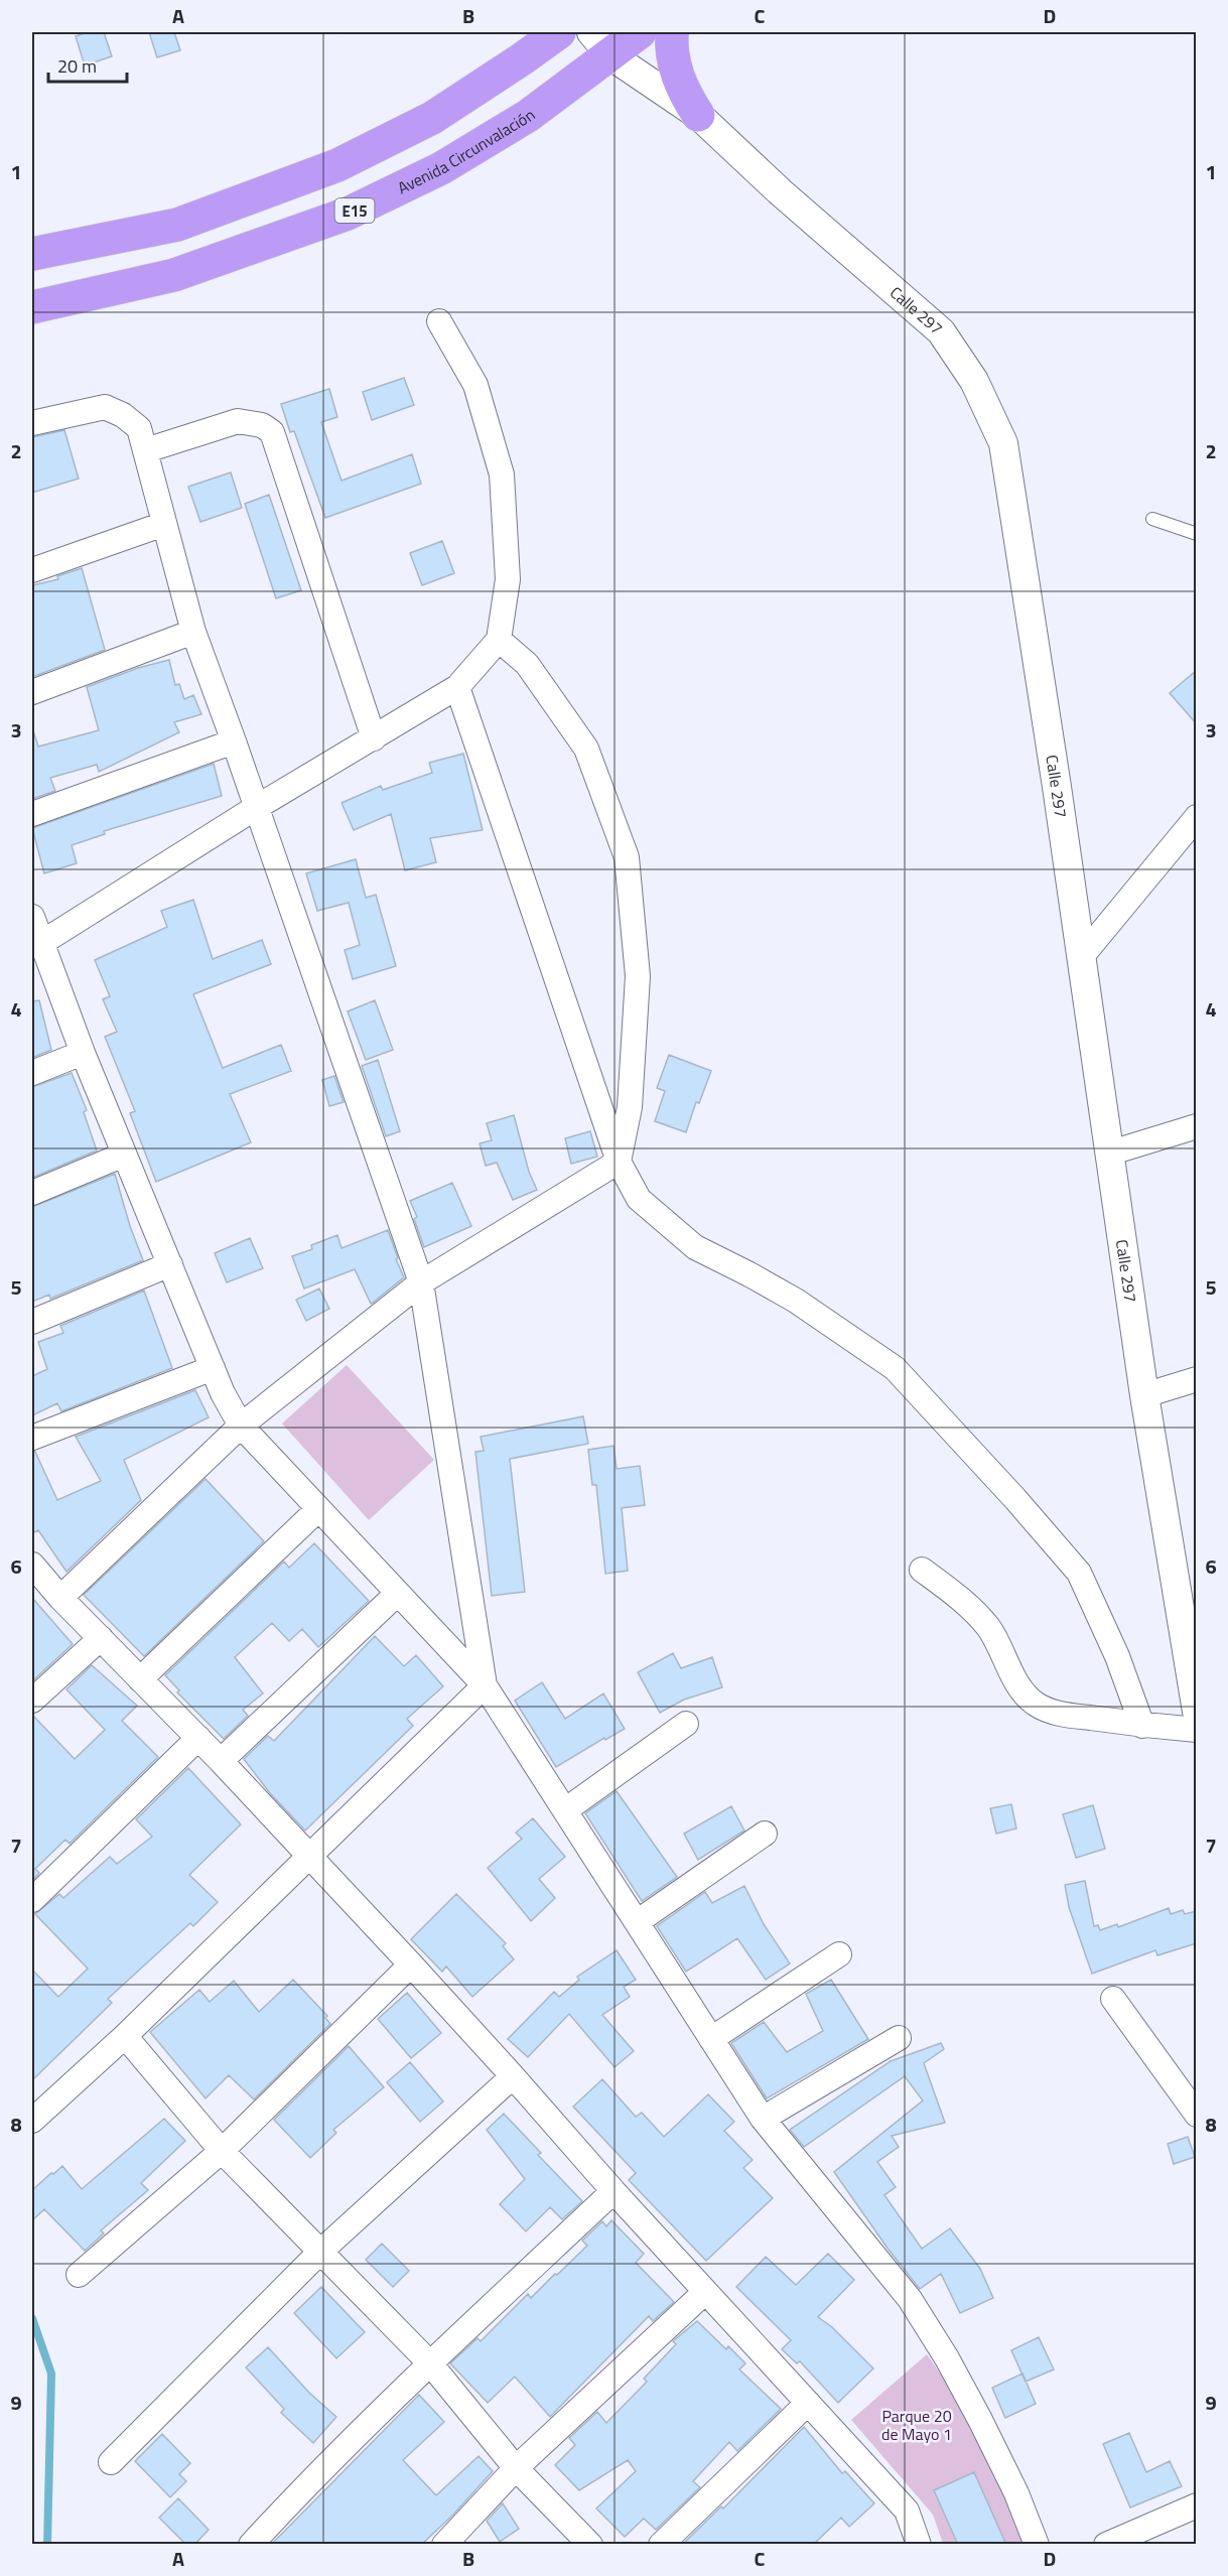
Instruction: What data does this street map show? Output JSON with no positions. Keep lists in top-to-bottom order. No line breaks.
{"streets":{"highway":["Avenida Circunvalación","E15"],"street":["Calle 297"]},"crossings":[["Avenida Circunvalación","Calle 297"]],"parks":["Parque 20 de Mayo 1"],"scale_bar":"20 m","grid":{"columns":["A","B","C","D"],"rows":["1","2","3","4","5","6","7","8","9"]}}
